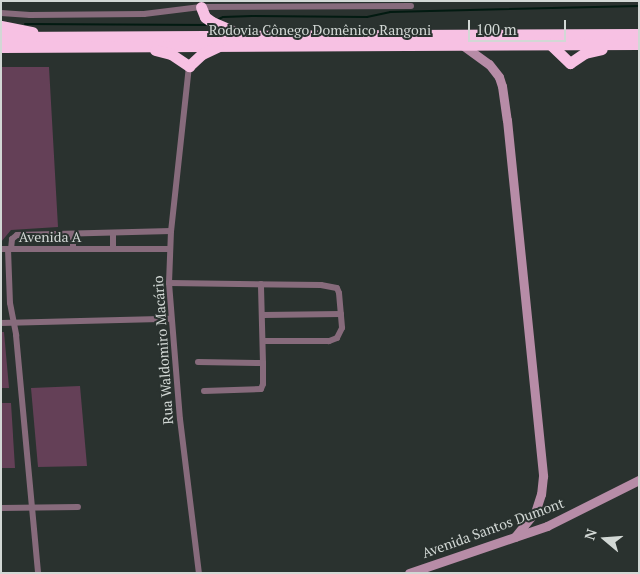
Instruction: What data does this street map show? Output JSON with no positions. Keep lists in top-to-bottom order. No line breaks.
{"streets":{"highway":["Rodovia Cônego Domênico Rangoni"],"main road":["Avenida Santos Dumont"],"street":["Avenida A","Rua Waldomiro Macário"]},"crossings":[["Avenida A","Rua Waldomiro Macário"]],"scale_bar":"100 m","north":"left"}
